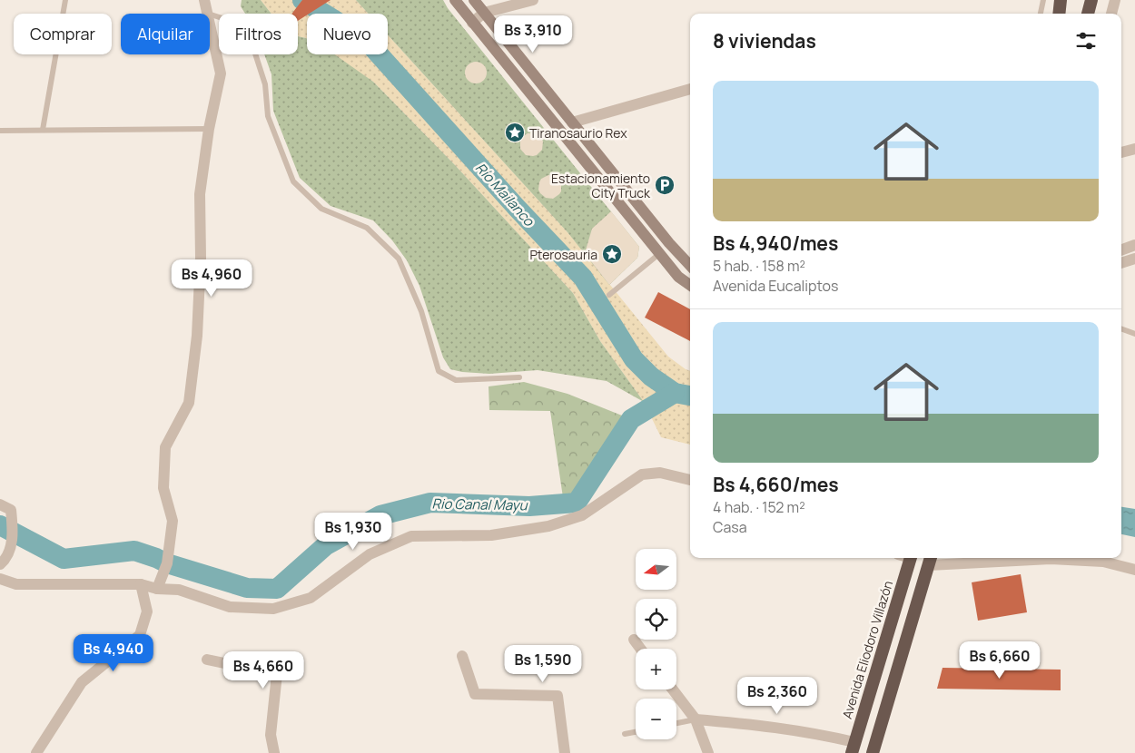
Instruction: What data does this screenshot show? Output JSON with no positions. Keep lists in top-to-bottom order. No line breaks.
{"streets":{"highway":["Avenida Eliodoro Villazón"]},"water":["Río Mailanco","Rio Canal Mayu"],"places":{"place":["Tiranosaurio Rex","Pterosauria"],"parking":["Estacionamiento City Truck"]},"north":"left","page":{"chip":["Comprar","Alquilar","Filtros","Nuevo"],"heading":"8 viviendas","price":["Bs 3,910","Bs 4,960","Bs 1,930","Bs 4,940","Bs 6,660","Bs 1,590","Bs 4,660","Bs 2,360"],"list":[{"name":"Bs 4,940/mes","note":"5 hab. · 158 m² · Avenida Eucaliptos"},{"name":"Bs 4,660/mes","note":"4 hab. · 152 m² · Casa"}],"map_buttons":["+","−"]}}
